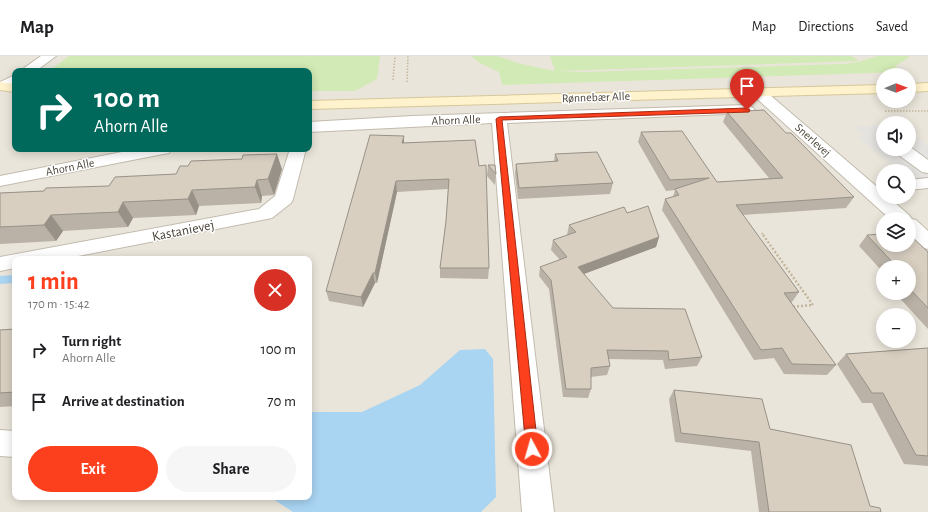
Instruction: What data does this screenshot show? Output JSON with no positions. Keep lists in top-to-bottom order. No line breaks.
{"streets":{"main road":["Rønnebær Alle"],"street":["Ahorn Alle","Snerlevej","Kastanievej"]},"crossings":[["Rønnebær Alle","Snerlevej"]],"north":"right","page":{"header":"Map","nav":["Map","Directions","Saved"],"map_buttons":["+","−"],"turn":["100 m","Ahorn Alle"],"heading":["1 min","170 m · 15:42"],"list":[{"name":"Turn right","note":"Ahorn Alle","value":"100 m"},{"name":"Arrive at destination","value":"70 m"}],"buttons":["Exit","Share"]}}
